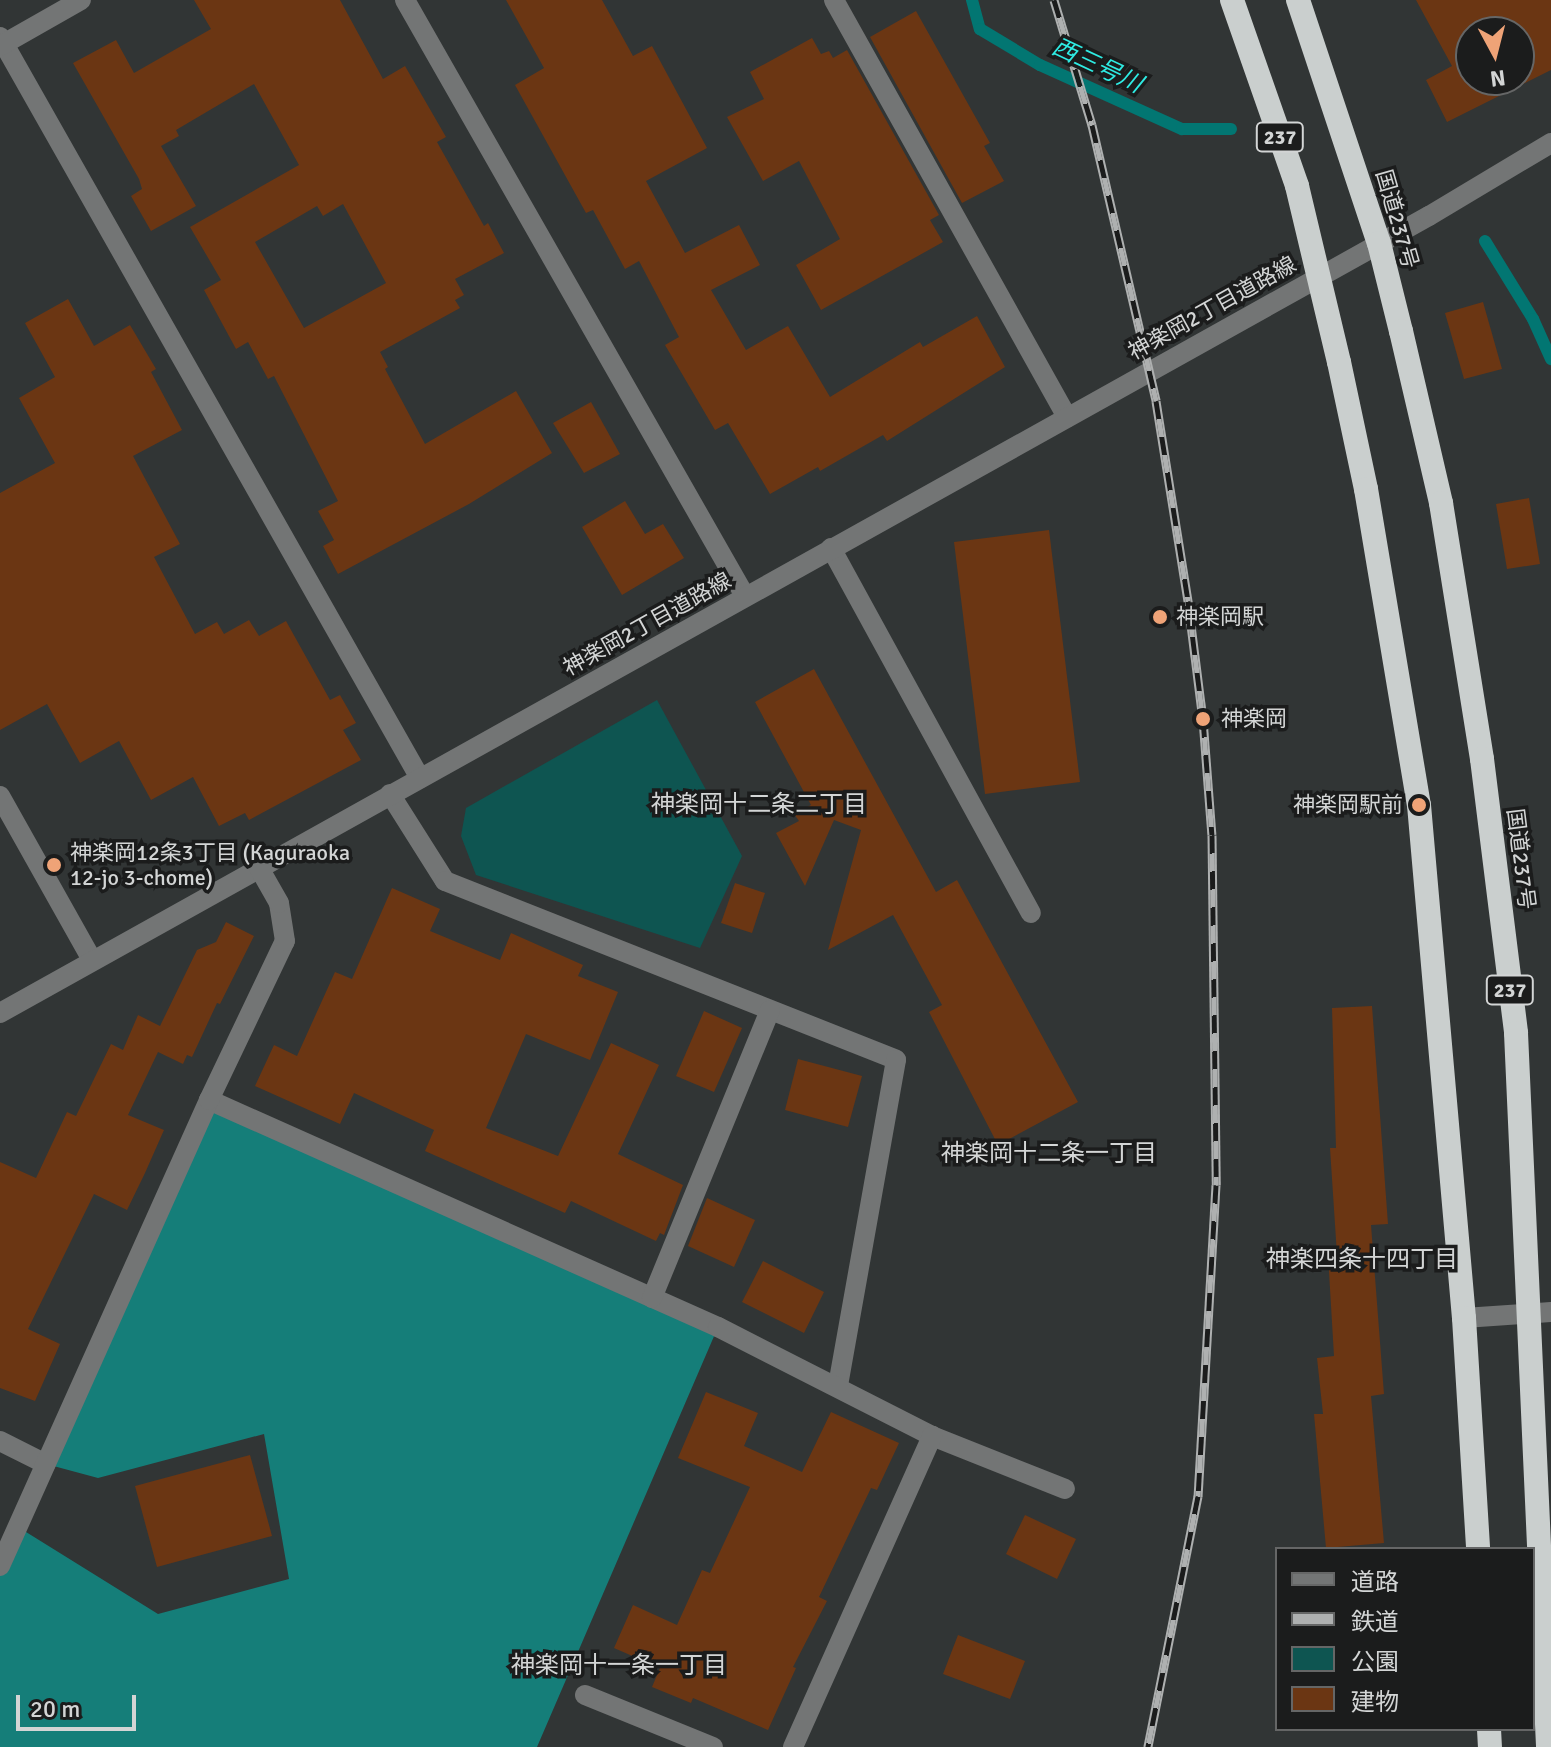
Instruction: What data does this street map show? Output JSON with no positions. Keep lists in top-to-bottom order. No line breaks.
{"streets":{"highway":["237","国道237号"],"street":["神楽岡2丁目道路線"]},"crossings":[["237","神楽岡2丁目道路線"],["国道237号","神楽岡2丁目道路線"]],"districts":["神楽岡十二条二丁目","神楽岡十二条一丁目","神楽四条十四丁目","神楽岡十一条一丁目"],"water":["西三号川"],"places":["神楽岡駅","神楽岡","神楽岡駅前","神楽岡12条3丁目 (Kaguraoka 12-jo 3-chome)"],"legend":["道路","鉄道","公園","建物"],"scale_bar":"20 m","north":"bottom"}
